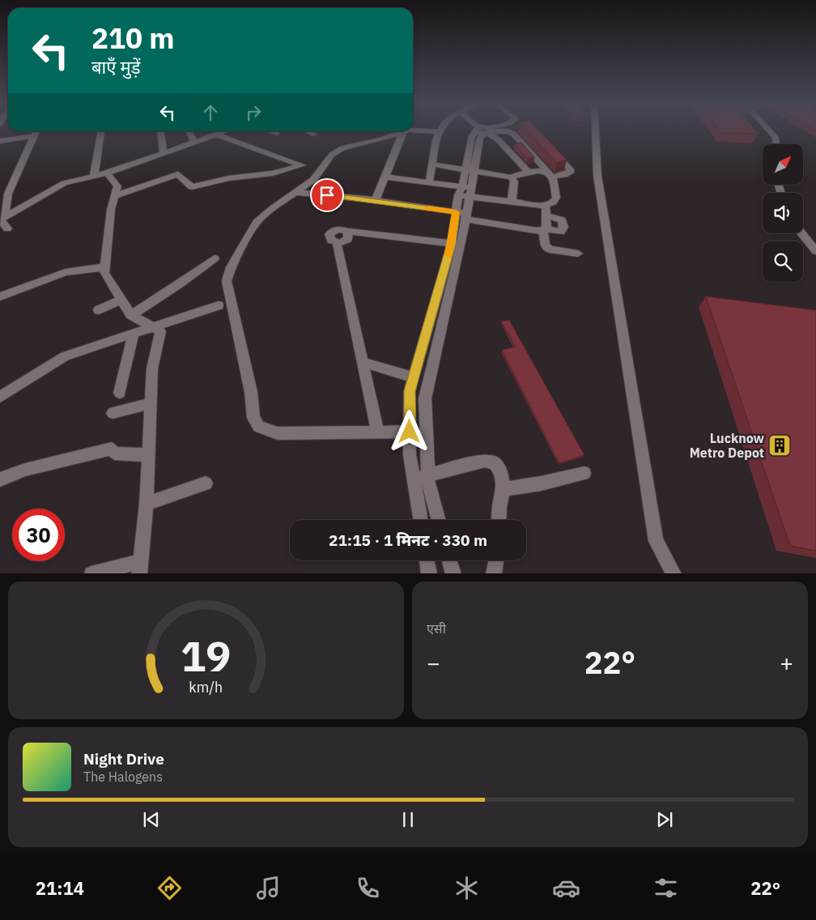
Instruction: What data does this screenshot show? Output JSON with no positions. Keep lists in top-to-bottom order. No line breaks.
{"places":{"building":["Lucknow Metro Depot"]},"north":"top right","page":{"turn":["210 m","बाएँ मुड़ें"],"limit":"30","trip":"21:15 · 1 मिनट · 330 m","tile":"एसी","heat":["−","22°","+"],"song":["Night Drive","The Halogens"],"tabs":["21:14","22°"],"gauge":["19","km/h"]}}
